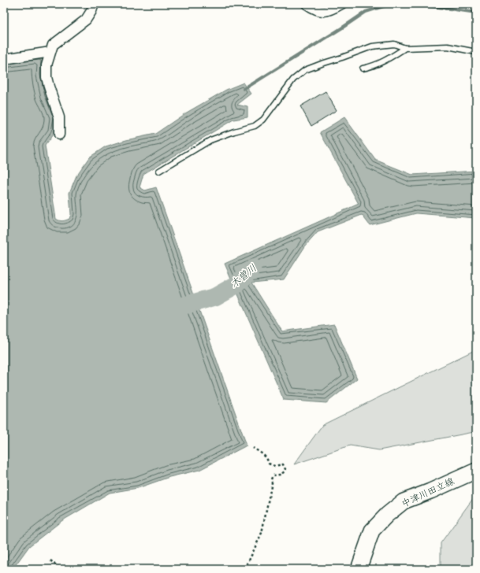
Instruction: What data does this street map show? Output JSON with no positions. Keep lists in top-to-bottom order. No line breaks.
{"streets":{"main road":["中津川田立線"]},"water":["木曽川"]}
